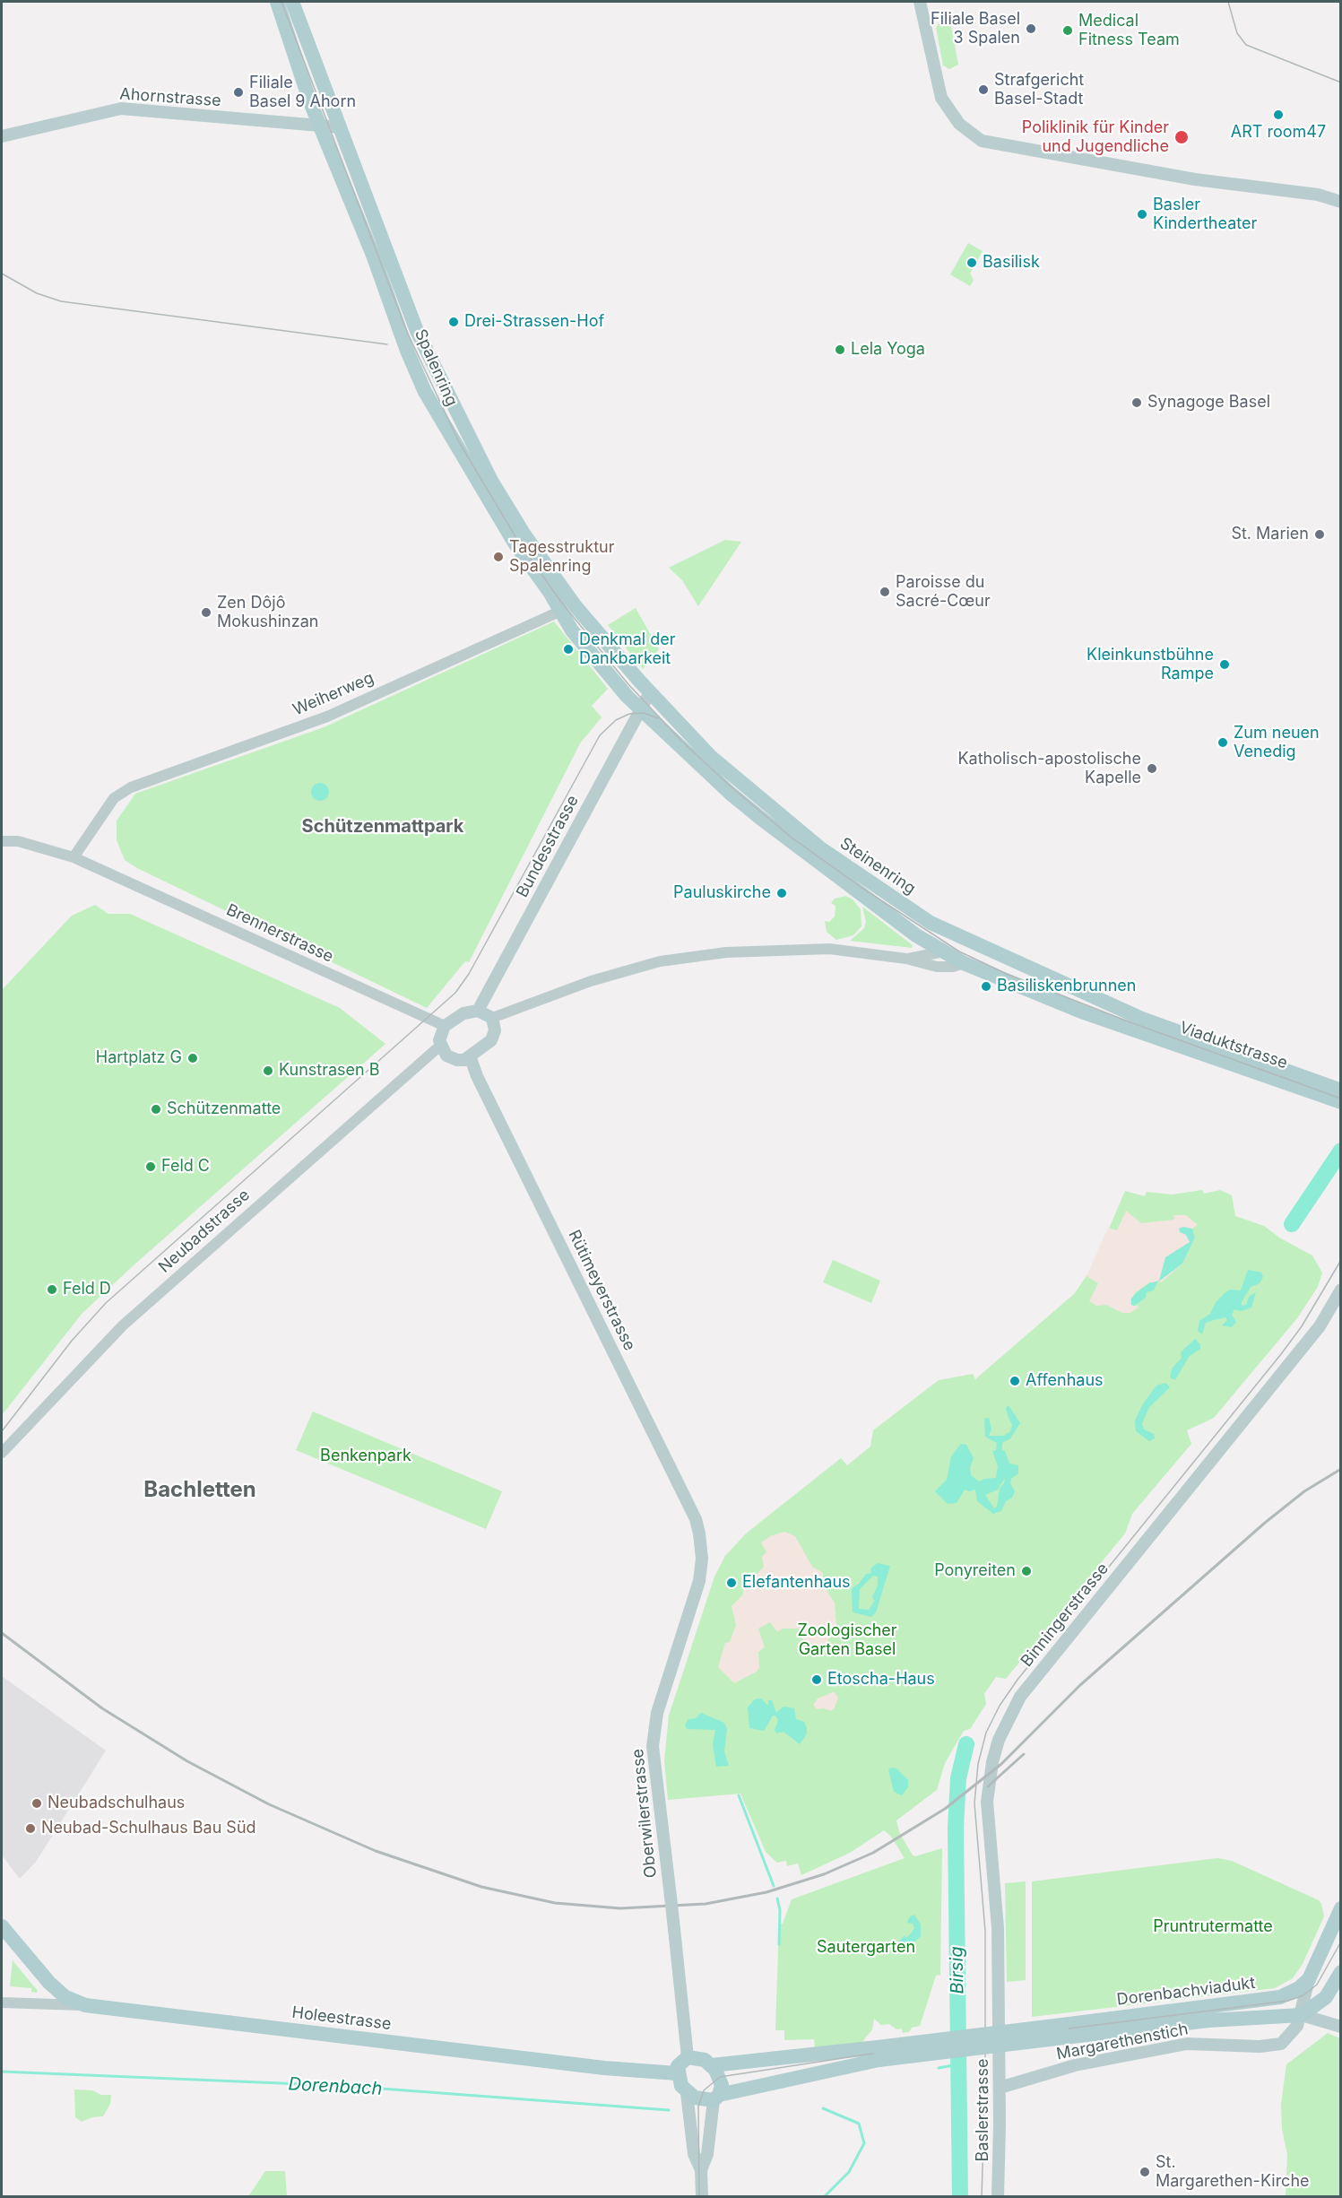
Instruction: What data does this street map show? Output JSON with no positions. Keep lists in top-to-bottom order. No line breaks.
{"streets":{"main road":["Ahornstrasse","Spalenring","Bundesstrasse","Steinenring","Viaduktstrasse","Rütimeyerstrasse","Binningerstrasse","Oberwilerstrasse","Dorenbachviadukt","Holeestrasse","Margarethenstich","Baslerstrasse"],"street":["Weiherweg","Brennerstrasse","Neubadstrasse"]},"crossings":[["Ahornstrasse","Spalenring"],["Spalenring","Weiherweg"],["Spalenring","Bundesstrasse"],["Spalenring","Steinenring"],["Weiherweg","Brennerstrasse"],["Bundesstrasse","Steinenring"],["Bundesstrasse","Brennerstrasse"],["Bundesstrasse","Neubadstrasse"],["Bundesstrasse","Rütimeyerstrasse"],["Steinenring","Viaduktstrasse"],["Brennerstrasse","Neubadstrasse"],["Brennerstrasse","Rütimeyerstrasse"],["Neubadstrasse","Rütimeyerstrasse"],["Rütimeyerstrasse","Oberwilerstrasse"],["Binningerstrasse","Baslerstrasse"],["Oberwilerstrasse","Holeestrasse"],["Dorenbachviadukt","Margarethenstich"],["Margarethenstich","Baslerstrasse"]],"districts":["Schützenmattpark","Bachletten"],"water":["Birsig","Dorenbach"],"parks":["Benkenpark","Zoologischer Garten Basel","Pruntrutermatte","Sautergarten"],"places":["Filiale Basel 3 Spalen","Medical Fitness Team","Strafgericht Basel-Stadt","Filiale Basel 9 Ahorn","ART room47","Poliklinik für Kinder und Jugendliche","Basler Kindertheater","Basilisk","Drei-Strassen-Hof","Lela Yoga","Synagoge Basel","St. Marien","Tagesstruktur Spalenring","Paroisse du Sacré-Cœur","Zen Dôjô Mokushinzan","Denkmal der Dankbarkeit","Kleinkunstbühne Rampe","Zum neuen Venedig","Katholisch-apostolische Kapelle","Pauluskirche","Basiliskenbrunnen","Hartplatz G","Kunstrasen B","Schützenmatte","Feld C","Feld D","Affenhaus","Ponyreiten","Elefantenhaus","Etoscha-Haus","Neubadschulhaus","Neubad-Schulhaus Bau Süd","St. Margarethen-Kirche"]}
